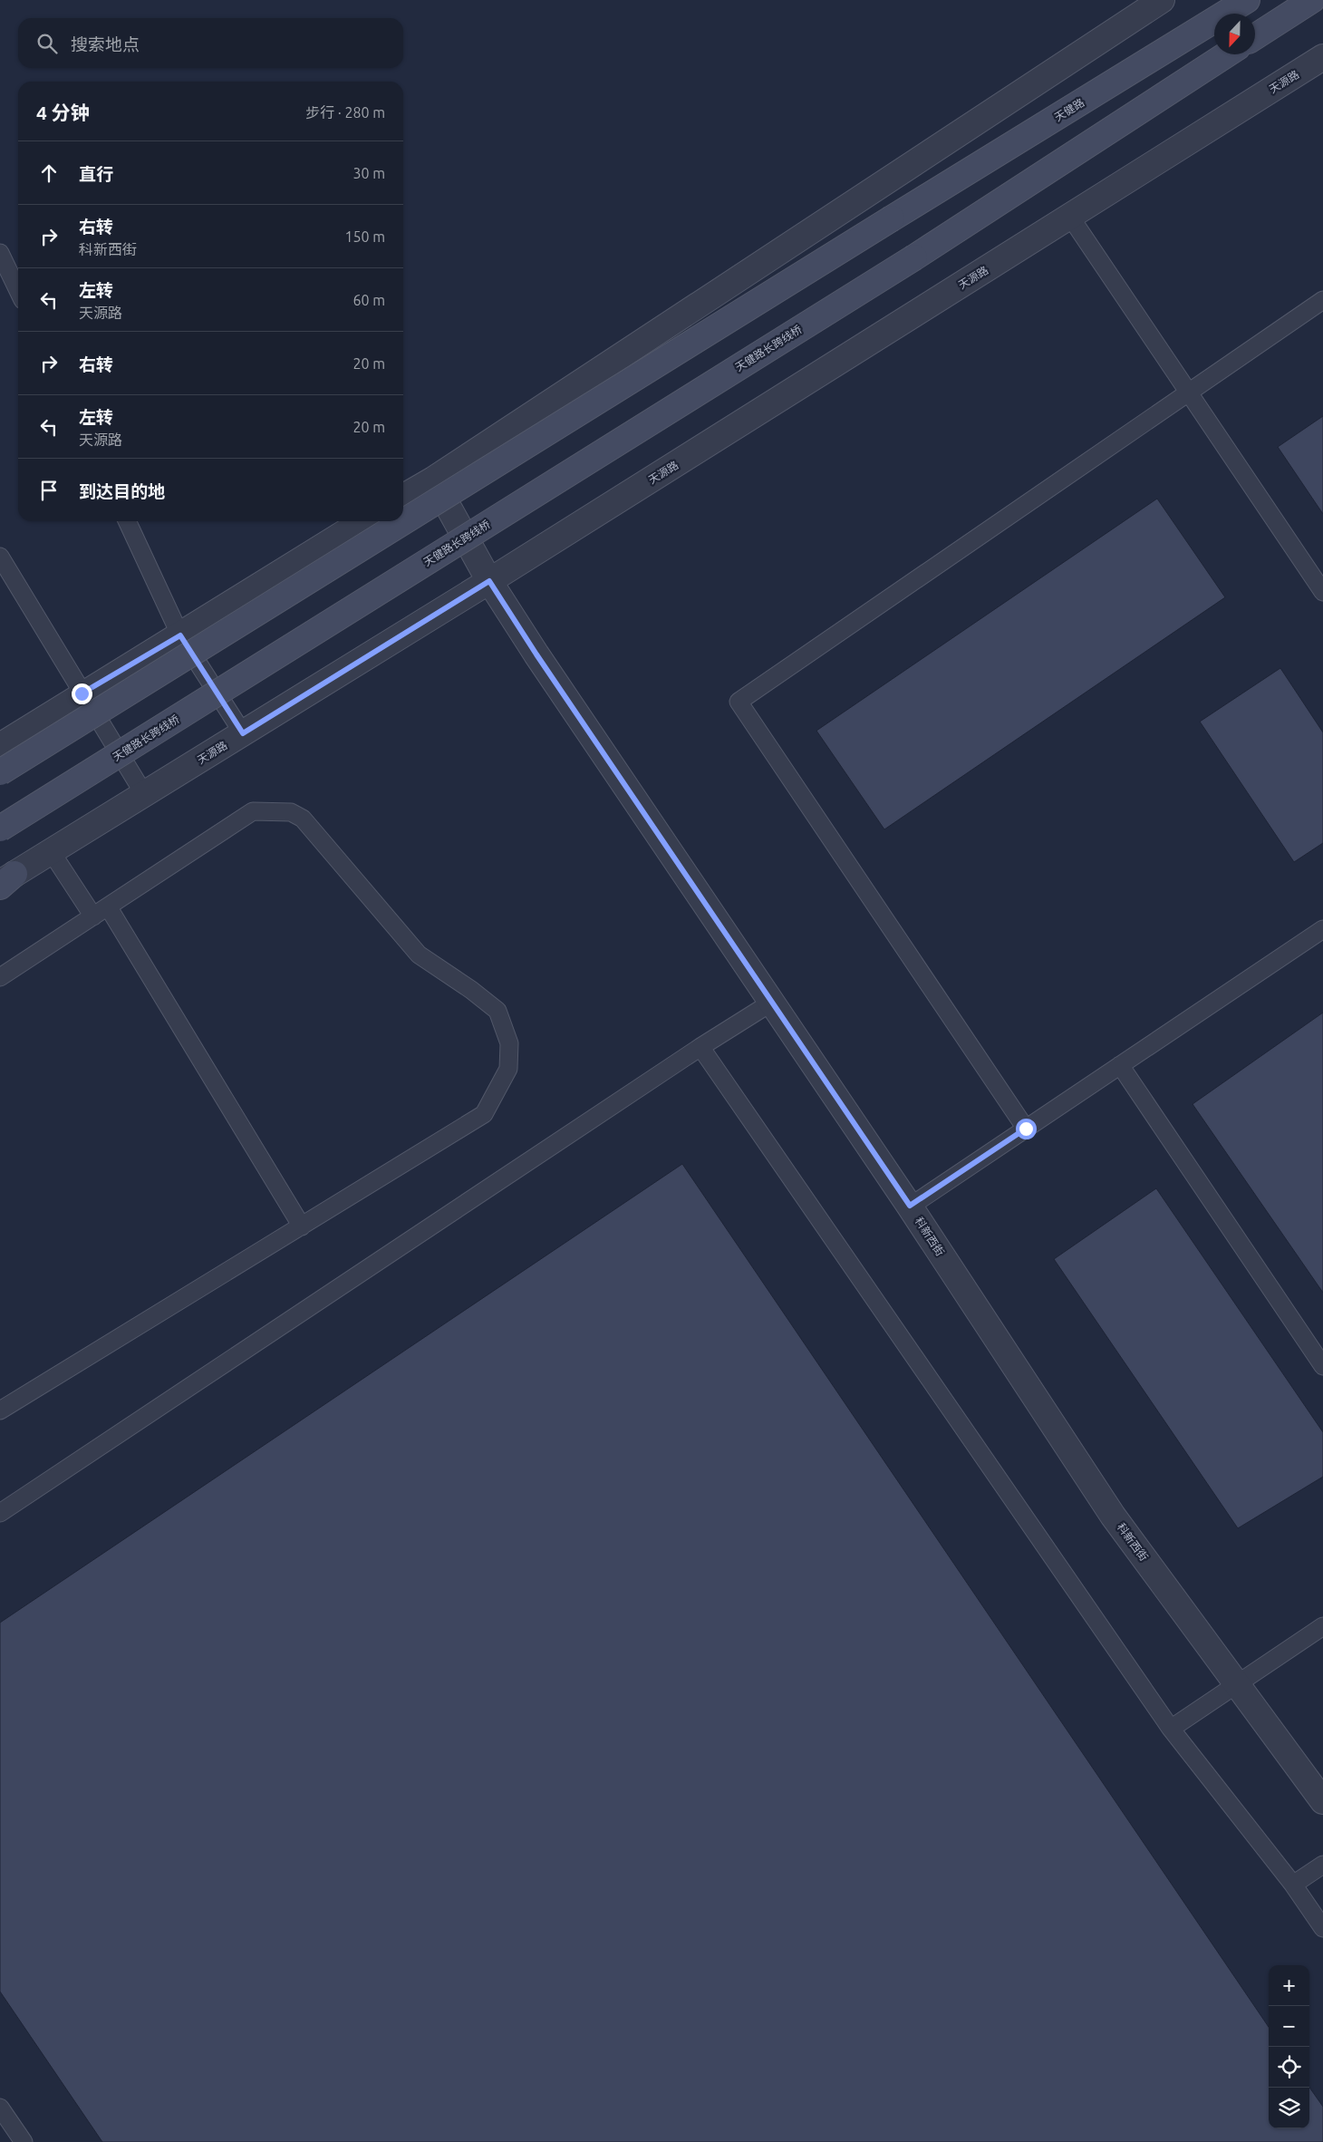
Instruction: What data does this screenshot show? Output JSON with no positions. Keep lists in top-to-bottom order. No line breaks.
{"streets":{"main road":["天健路","天健路长跨线桥"],"street":["天源路","科新西街"]},"crossings":[["天源路","科新西街"]],"north":"bottom","page":{"search":"搜索地点","heading":["4 分钟","步行 · 280 m"],"list":[["直行","30 m"],["右转","科新西街","150 m"],["左转","天源路","60 m"],["右转","20 m"],["左转","天源路","20 m"],"到达目的地"],"map_buttons":["+","−"]}}
